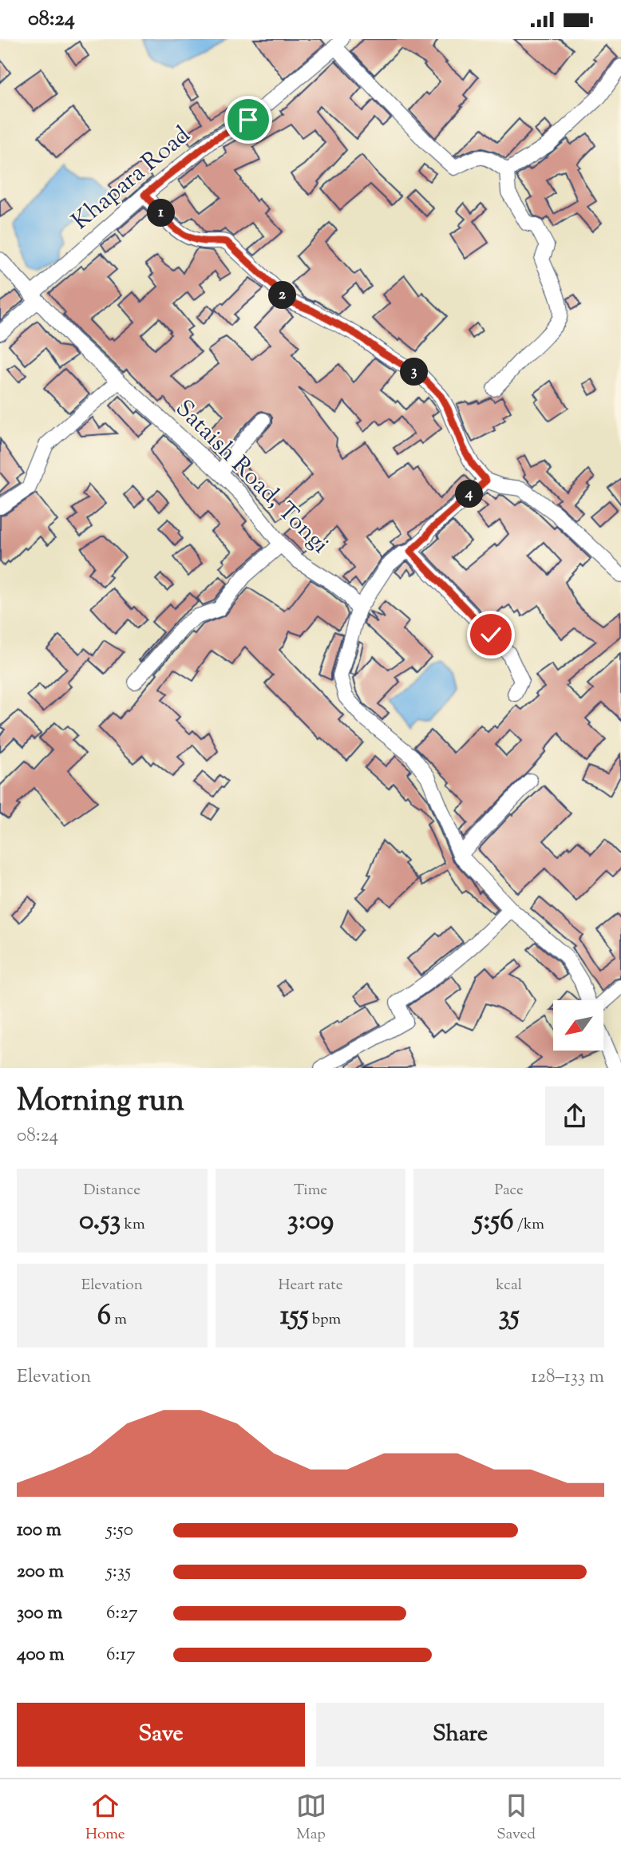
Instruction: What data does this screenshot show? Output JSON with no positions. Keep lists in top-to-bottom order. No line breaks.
{"streets":{"street":["Khapara Road","Sataish Road, Tongi"]},"crossings":[["Khapara Road","Sataish Road, Tongi"]],"north":"bottom left","page":{"status":"08:24","pins":["1","2","3","4"],"heading":["Morning run","08:24"],"stats":[["Distance","0.53 km"],["Time","3:09"],["Pace","5:56 /km"],["Elevation","6 m"],["Heart rate","155 bpm"],["kcal","35"]],"chart":["Elevation","128–133 m"],"list":[{"name":"100 m","note":"5:50"},{"name":"200 m","note":"5:35"},{"name":"300 m","note":"6:27"},{"name":"400 m","note":"6:17"}],"buttons":["Save","Share"],"tabs":["Home","Map","Saved"]}}
